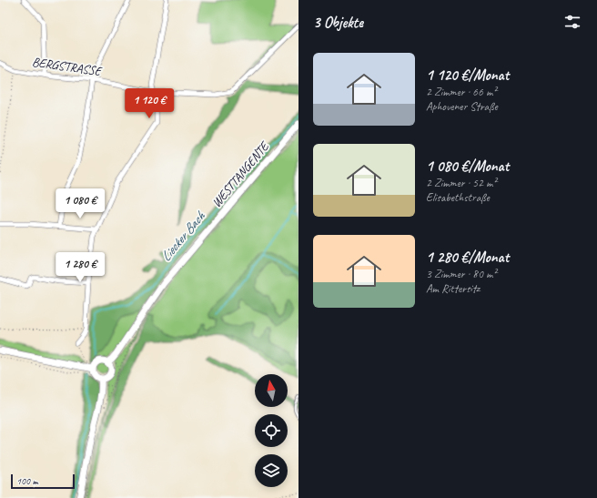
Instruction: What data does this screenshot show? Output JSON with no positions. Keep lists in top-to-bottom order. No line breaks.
{"streets":{"main road":["WESTTANGENTE"],"street":["BERGSTRASSE"]},"water":["Liecker Bach"],"scale_bar":"100 m","north":"top","page":{"heading":"3 Objekte","list":[{"name":"1 120 €/Monat","note":"2 Zimmer · 66 m² · Aphovener Straße"},{"name":"1 080 €/Monat","note":"2 Zimmer · 52 m² · Elisabethstraße"},{"name":"1 280 €/Monat","note":"3 Zimmer · 80 m² · Am Rittersitz"}],"price":["1 120 €","1 080 €","1 280 €"],"scale":"100 m"}}
